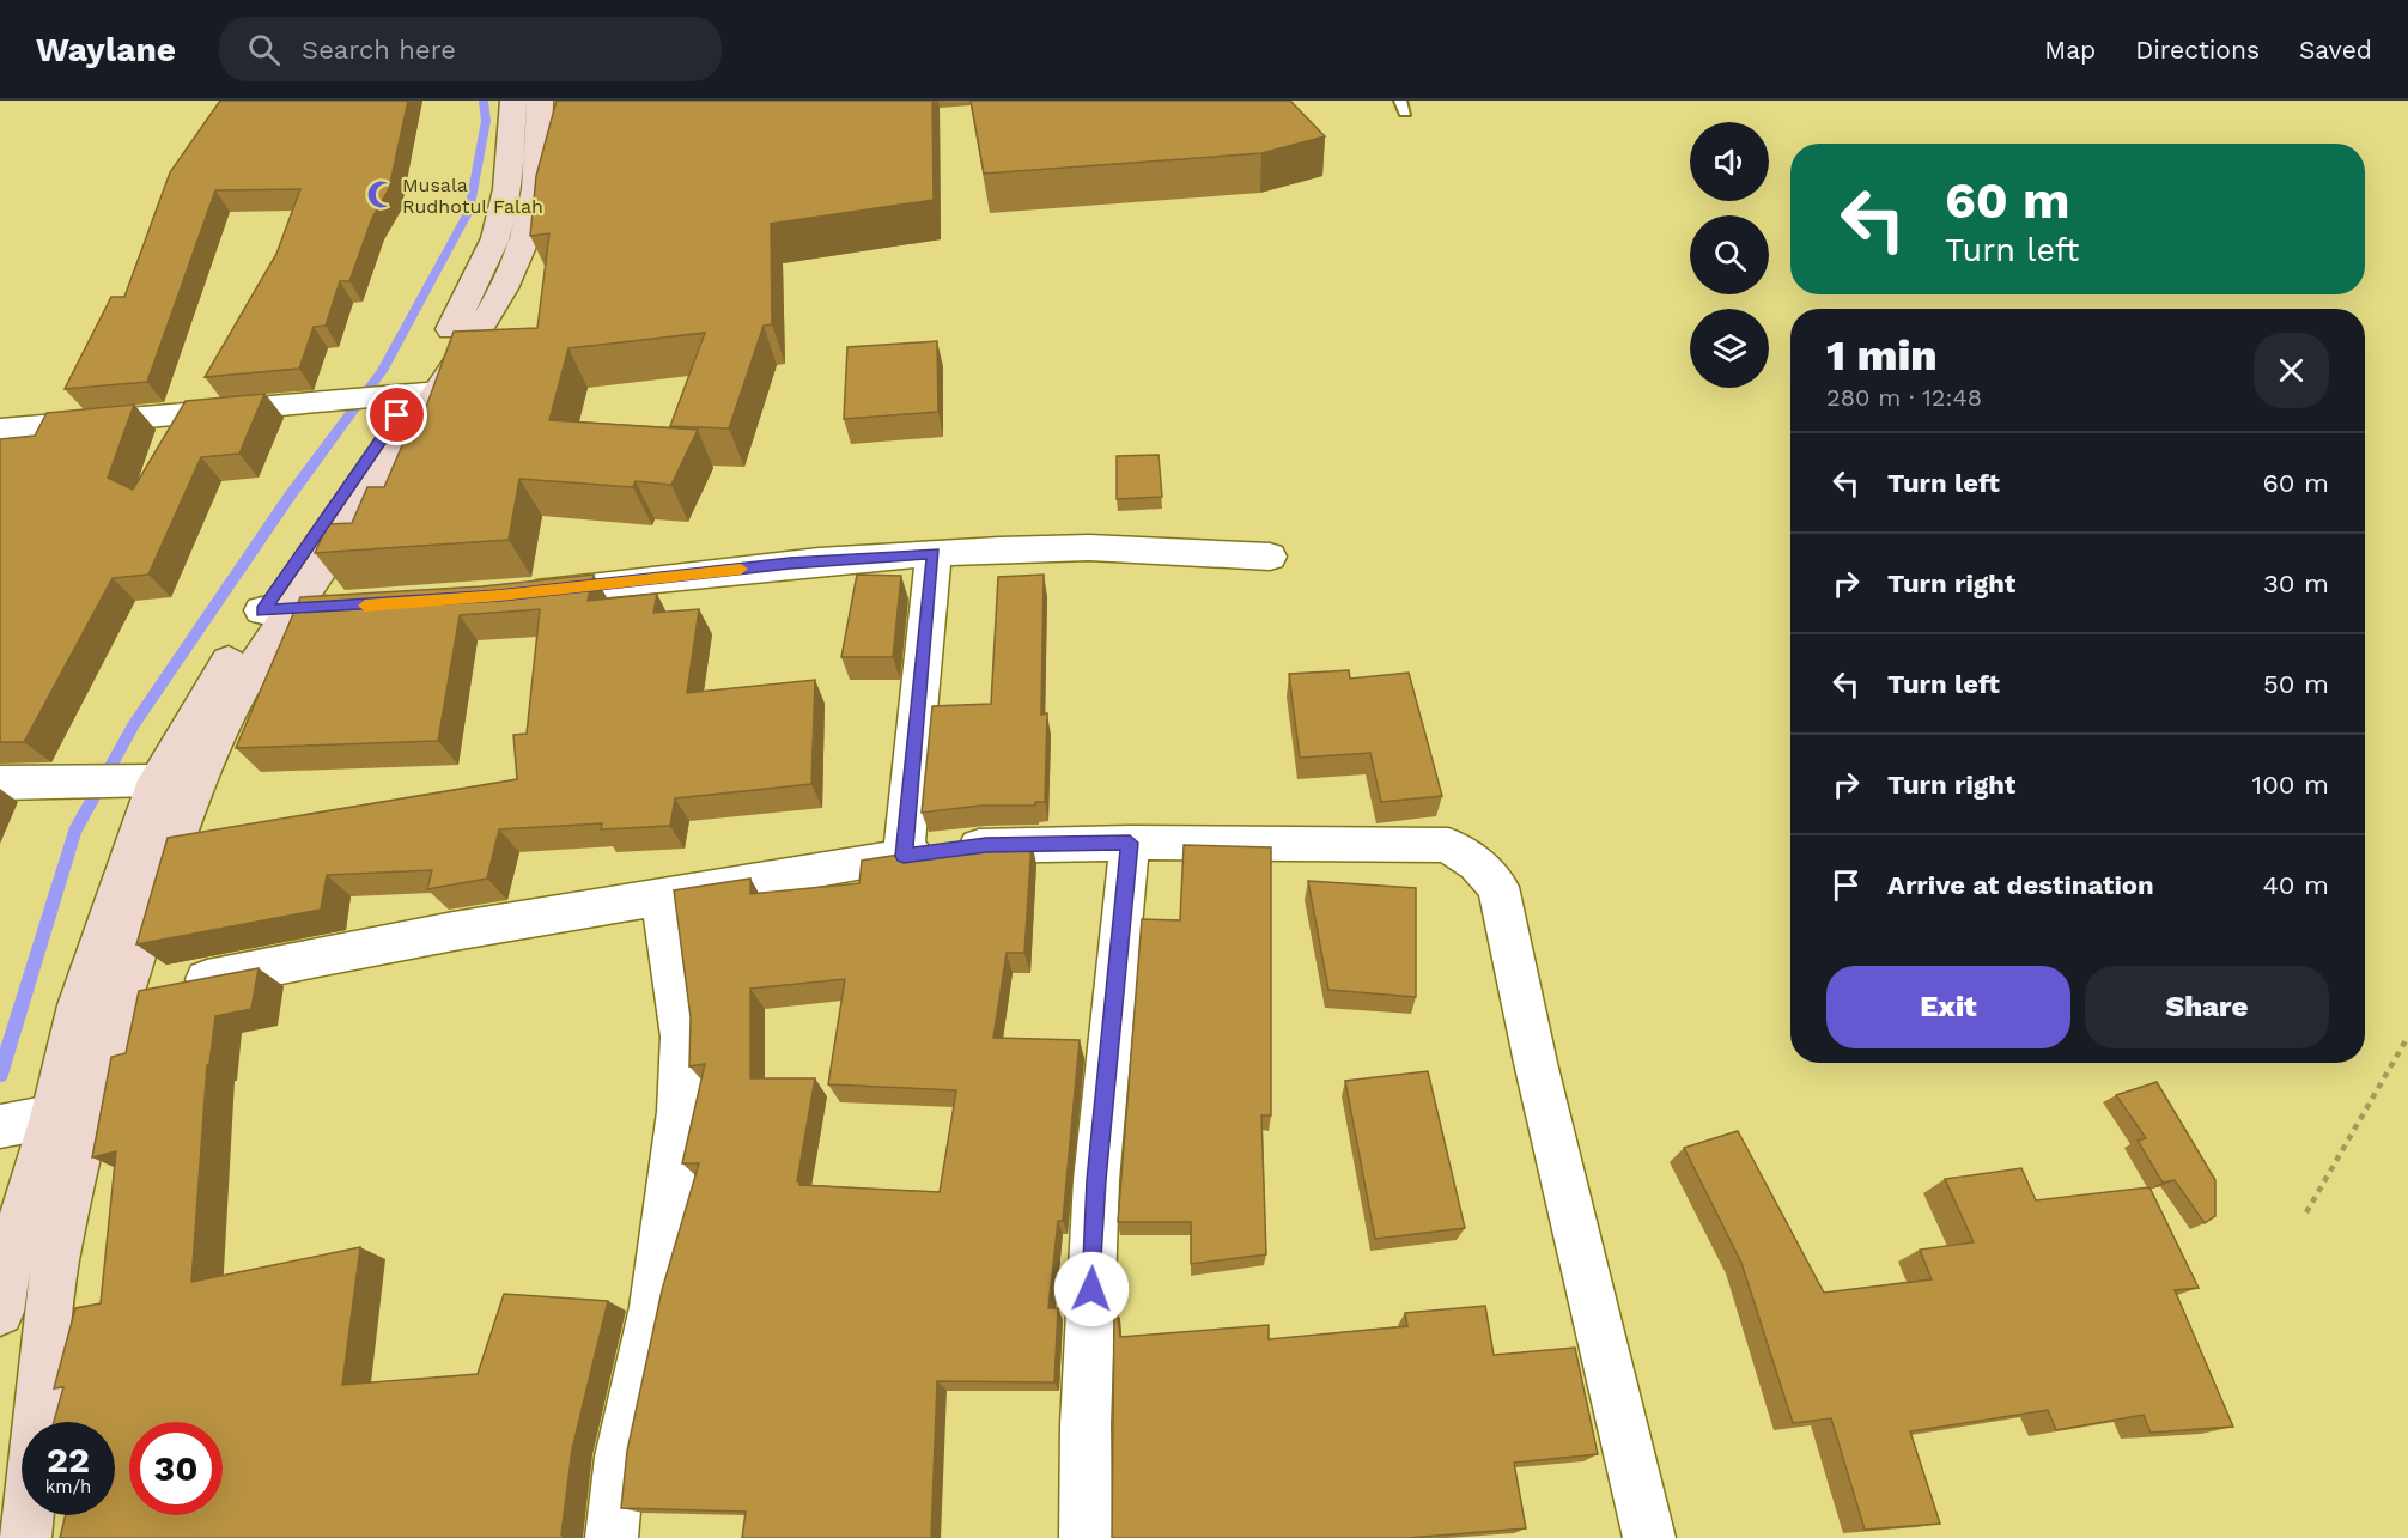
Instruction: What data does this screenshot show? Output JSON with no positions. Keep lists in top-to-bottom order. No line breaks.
{"places":{"mosque":["Musala Rudhotul Falah"]},"page":{"header":"Waylane","search":"Search here","nav":["Map","Directions","Saved"],"turn":["60 m","Turn left"],"heading":["1 min","280 m · 12:48"],"list":[{"name":"Turn left","value":"60 m"},{"name":"Turn right","value":"30 m"},{"name":"Turn left","value":"50 m"},{"name":"Turn right","value":"100 m"},{"name":"Arrive at destination","value":"40 m"}],"buttons":["Exit","Share"],"speed":"22 km/h","limit":"30"}}
